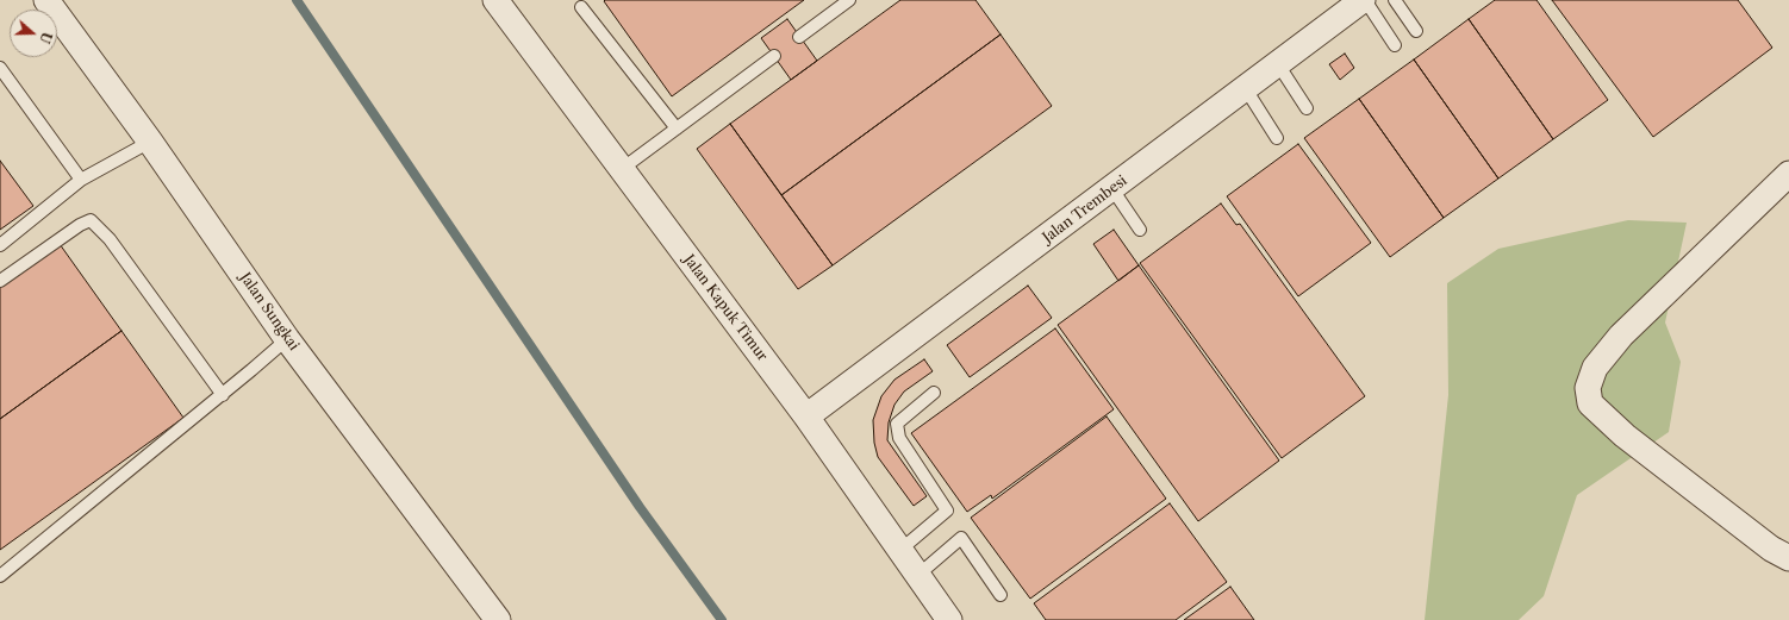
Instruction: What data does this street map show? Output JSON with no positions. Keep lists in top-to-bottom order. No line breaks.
{"streets":{"street":["Jalan Trembesi","Jalan Kapuk Timur","Jalan Sungkai"]},"crossings":[["Jalan Trembesi","Jalan Kapuk Timur"]],"north":"right"}
